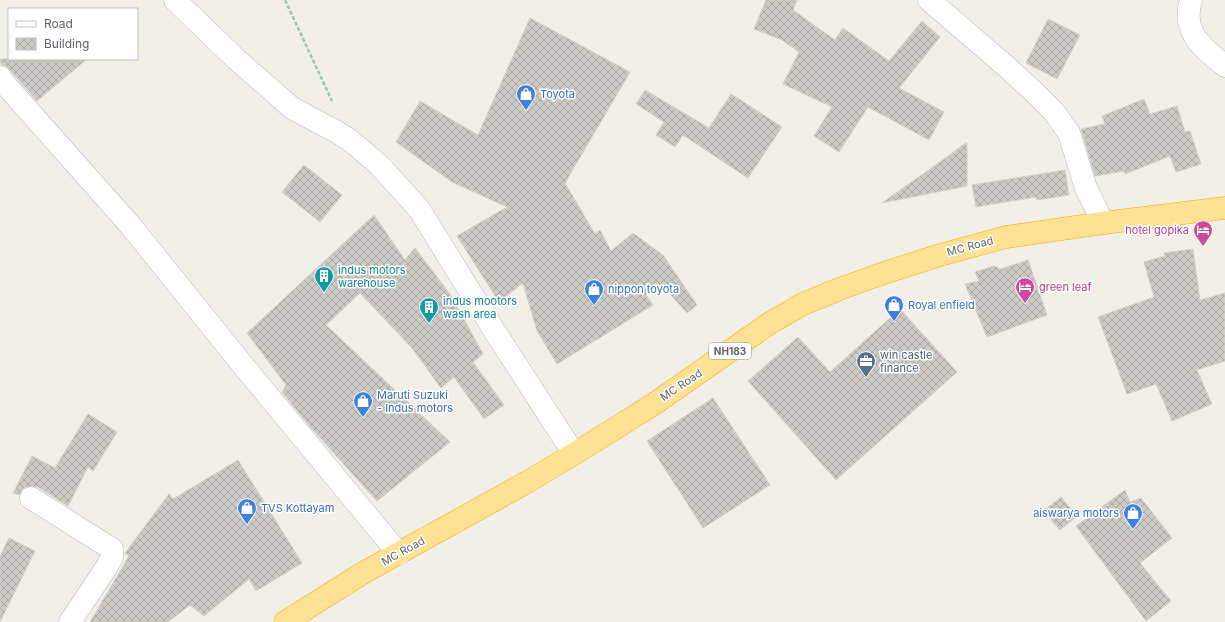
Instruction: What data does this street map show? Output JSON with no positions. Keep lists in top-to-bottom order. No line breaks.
{"streets":{"highway":["MC Road","NH183"]},"places":{"shop":["Toyota","nippon toyota","Royal enfield","Maruti Suzuki - Indus motors","TVS Kottayam","aiswarya motors"],"hotel":["hotel gopika","green leaf"],"building":["indus motors warehouse","indus mootors wash area"],"office":["win castle finance"]},"legend":["Road","Building"]}
